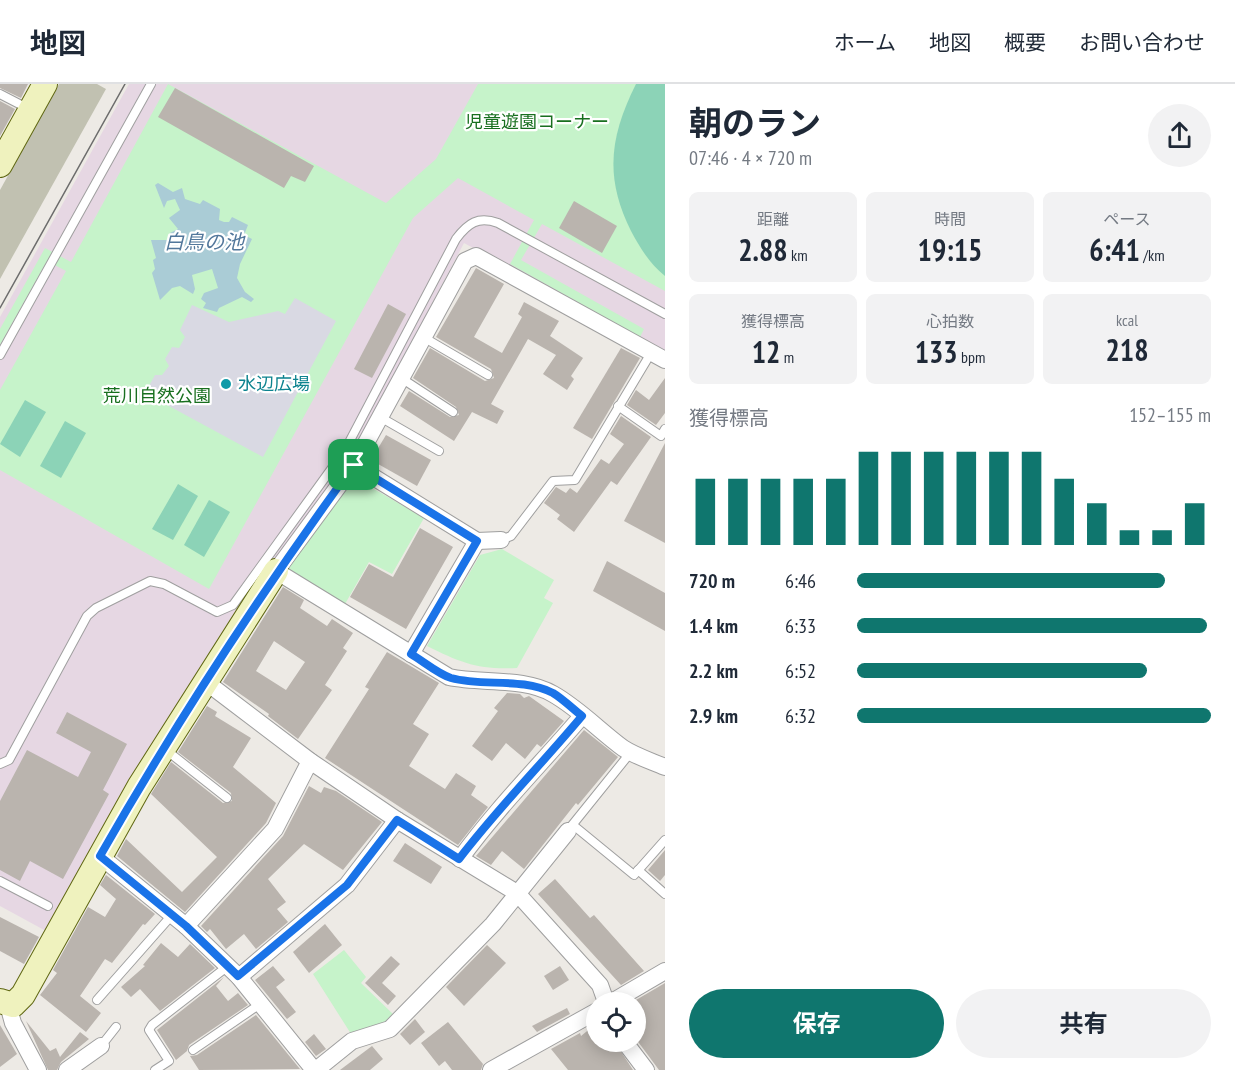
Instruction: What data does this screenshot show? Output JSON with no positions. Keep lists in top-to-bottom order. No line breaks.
{"water":["白鳥の池"],"parks":["児童遊園コーナー","荒川自然公園"],"places":["水辺広場"],"page":{"header":"地図","nav":["ホーム","地図","概要","お問い合わせ"],"heading":["朝のラン","07:46 · 4 × 720 m"],"stats":[["距離","2.88 km"],["時間","19:15"],["ペース","6:41 /km"],["獲得標高","12 m"],["心拍数","133 bpm"],["kcal","218"]],"chart":["獲得標高","152–155 m"],"list":[{"name":"720 m","note":"6:46"},{"name":"1.4 km","note":"6:33"},{"name":"2.2 km","note":"6:52"},{"name":"2.9 km","note":"6:32"}],"buttons":["保存","共有"]}}
